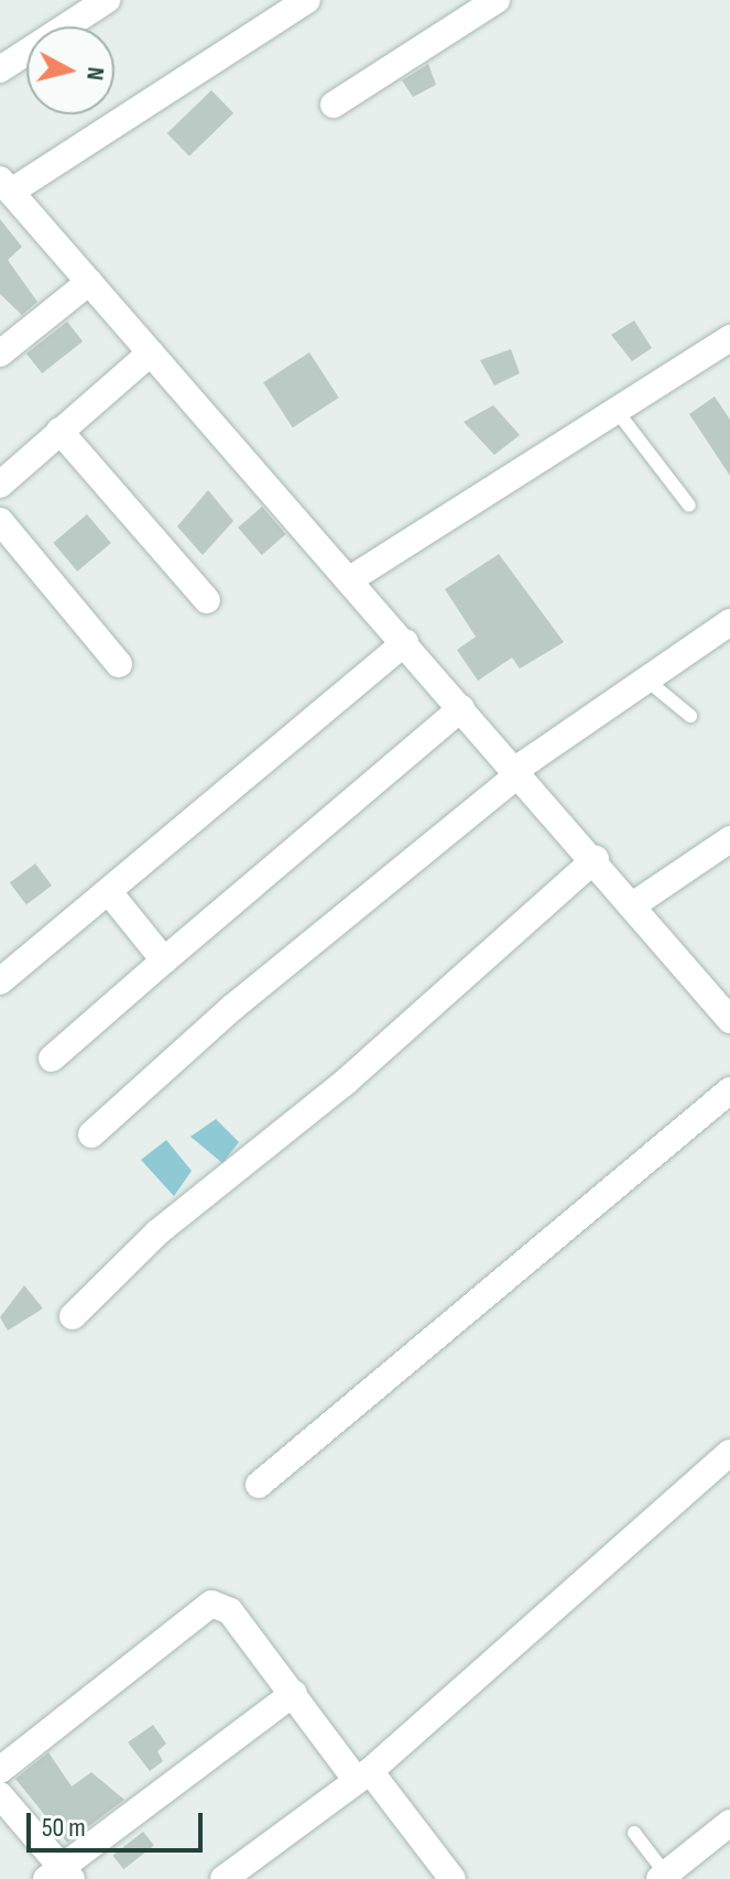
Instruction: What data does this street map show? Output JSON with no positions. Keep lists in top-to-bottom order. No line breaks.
{"scale_bar":"50 m","north":"right"}
